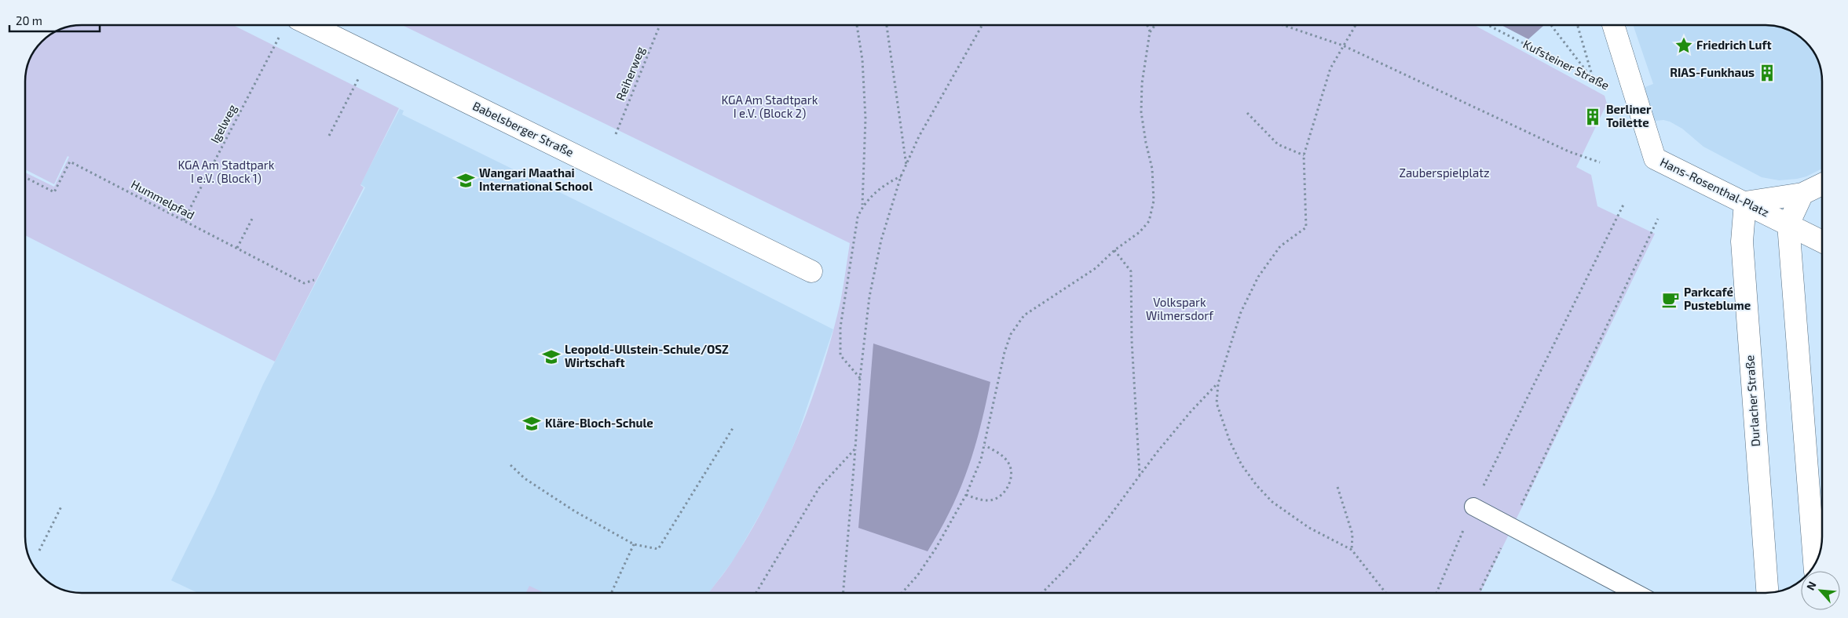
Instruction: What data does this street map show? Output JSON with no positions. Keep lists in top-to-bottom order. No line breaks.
{"streets":{"street":["Babelsberger Straße","Hans-Rosenthal-Platz","Durlacher Straße"],"path":["Kufsteiner Straße","Reiherweg","Igelweg","Hummelpfad"]},"crossings":[["Kufsteiner Straße","Hans-Rosenthal-Platz"],["Igelweg","Hummelpfad"],["Hans-Rosenthal-Platz","Durlacher Straße"]],"parks":["KGA Am Stadtpark I e.V. (Block 2)","KGA Am Stadtpark I e.V. (Block 1)","Zauberspielplatz","Volkspark Wilmersdorf"],"places":{"place":["Friedrich Luft"],"building":["RIAS-Funkhaus","Berliner Toilette"],"school or university":["Wangari Maathai International School","Leopold-Ullstein-Schule/OSZ Wirtschaft","Kläre-Bloch-Schule"],"cafe":["Parkcafé Pusteblume"]},"scale_bar":"20 m","north":"top left"}
